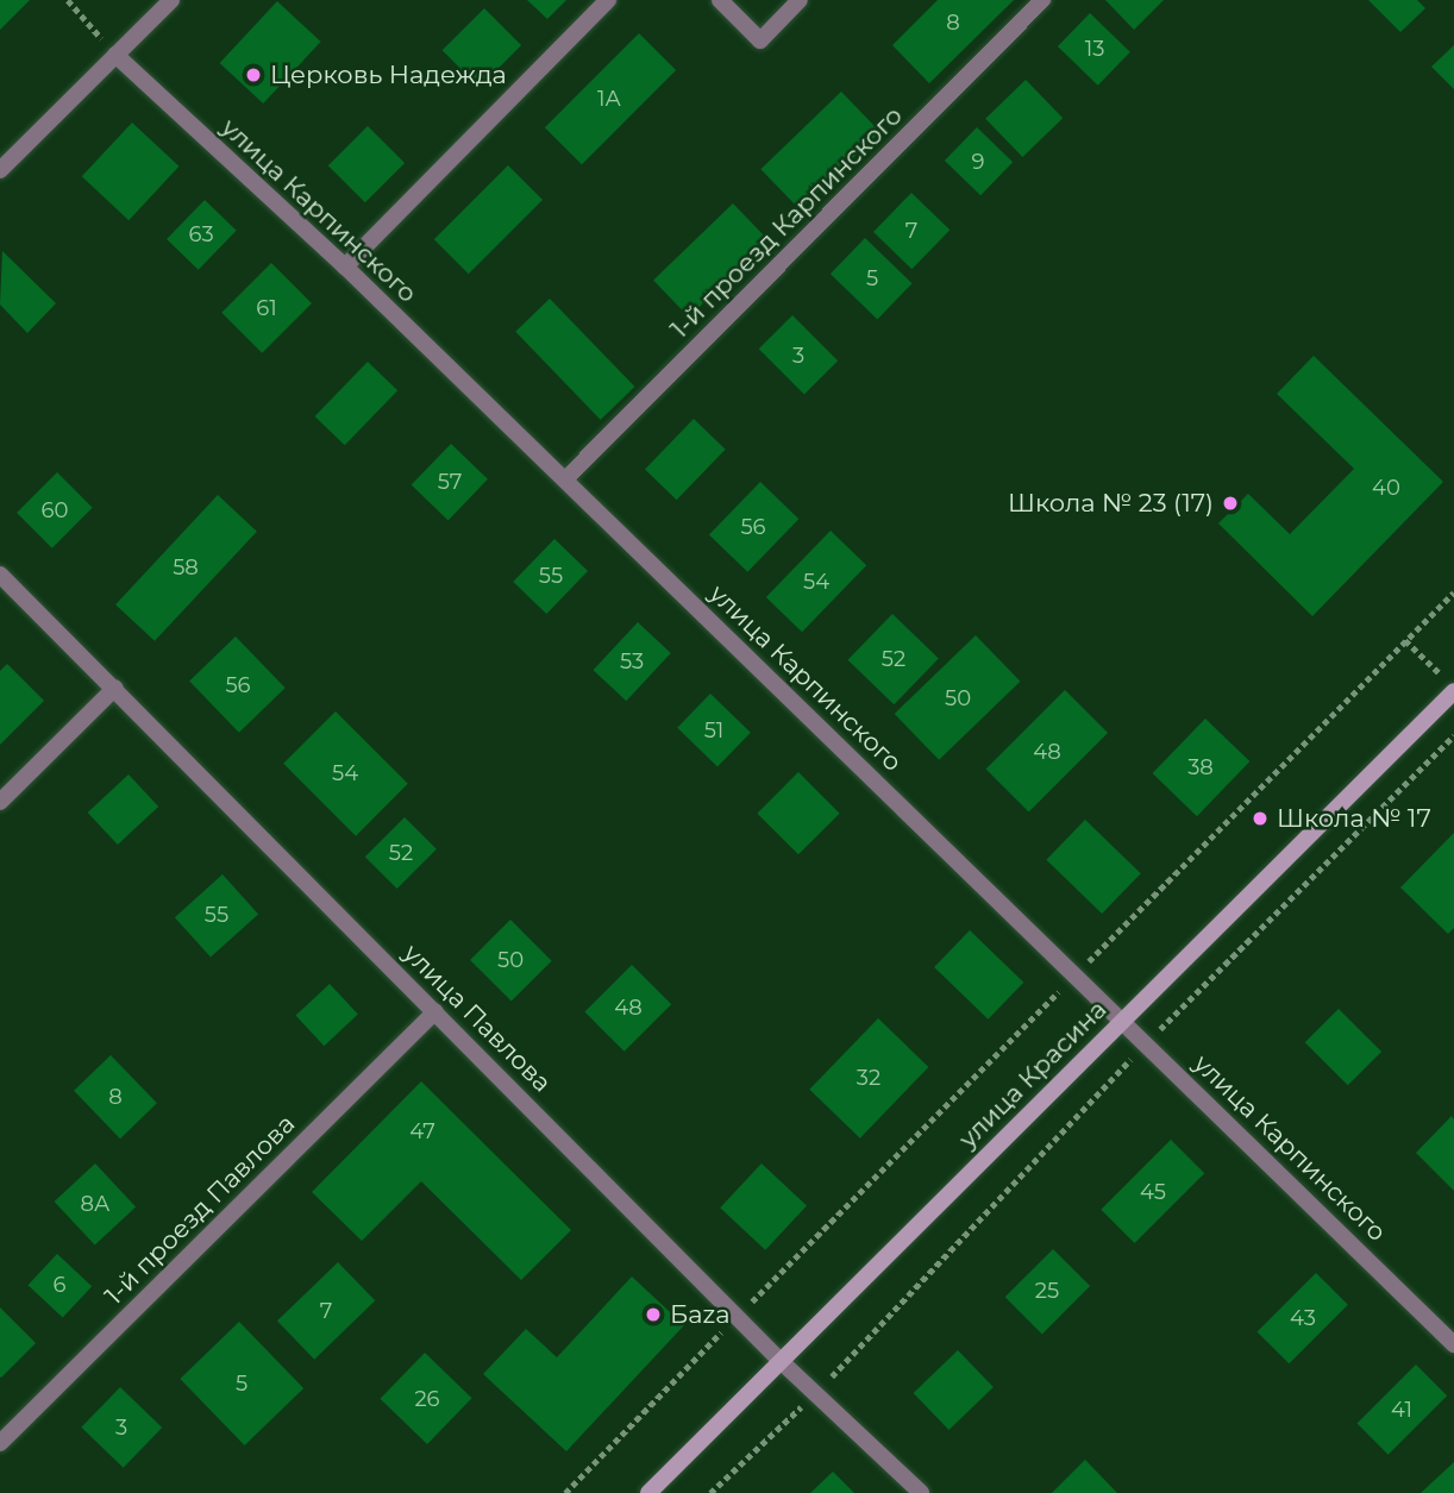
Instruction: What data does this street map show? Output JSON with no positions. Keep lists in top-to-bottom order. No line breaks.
{"streets":{"main road":["улица Красина"],"street":["улица Карпинского","1-й проезд Карпинского","улица Павлова","1-й проезд Павлова"]},"crossings":[["улица Карпинского","1-й проезд Карпинского"],["улица Карпинского","улица Красина"],["улица Павлова","улица Красина"],["улица Павлова","1-й проезд Павлова"]],"places":["Церковь Надежда","Школа № 23 (17)","Школа № 17","Баza"],"house_numbers":["8","13","1А","9","7","63","5","61","3","57","40","60","56","58","55","54","52","53","56","50","51","48","38","54","52","55","50","48","32","8","47","45","8А","6","25","7","43","5","26","41","3"]}
